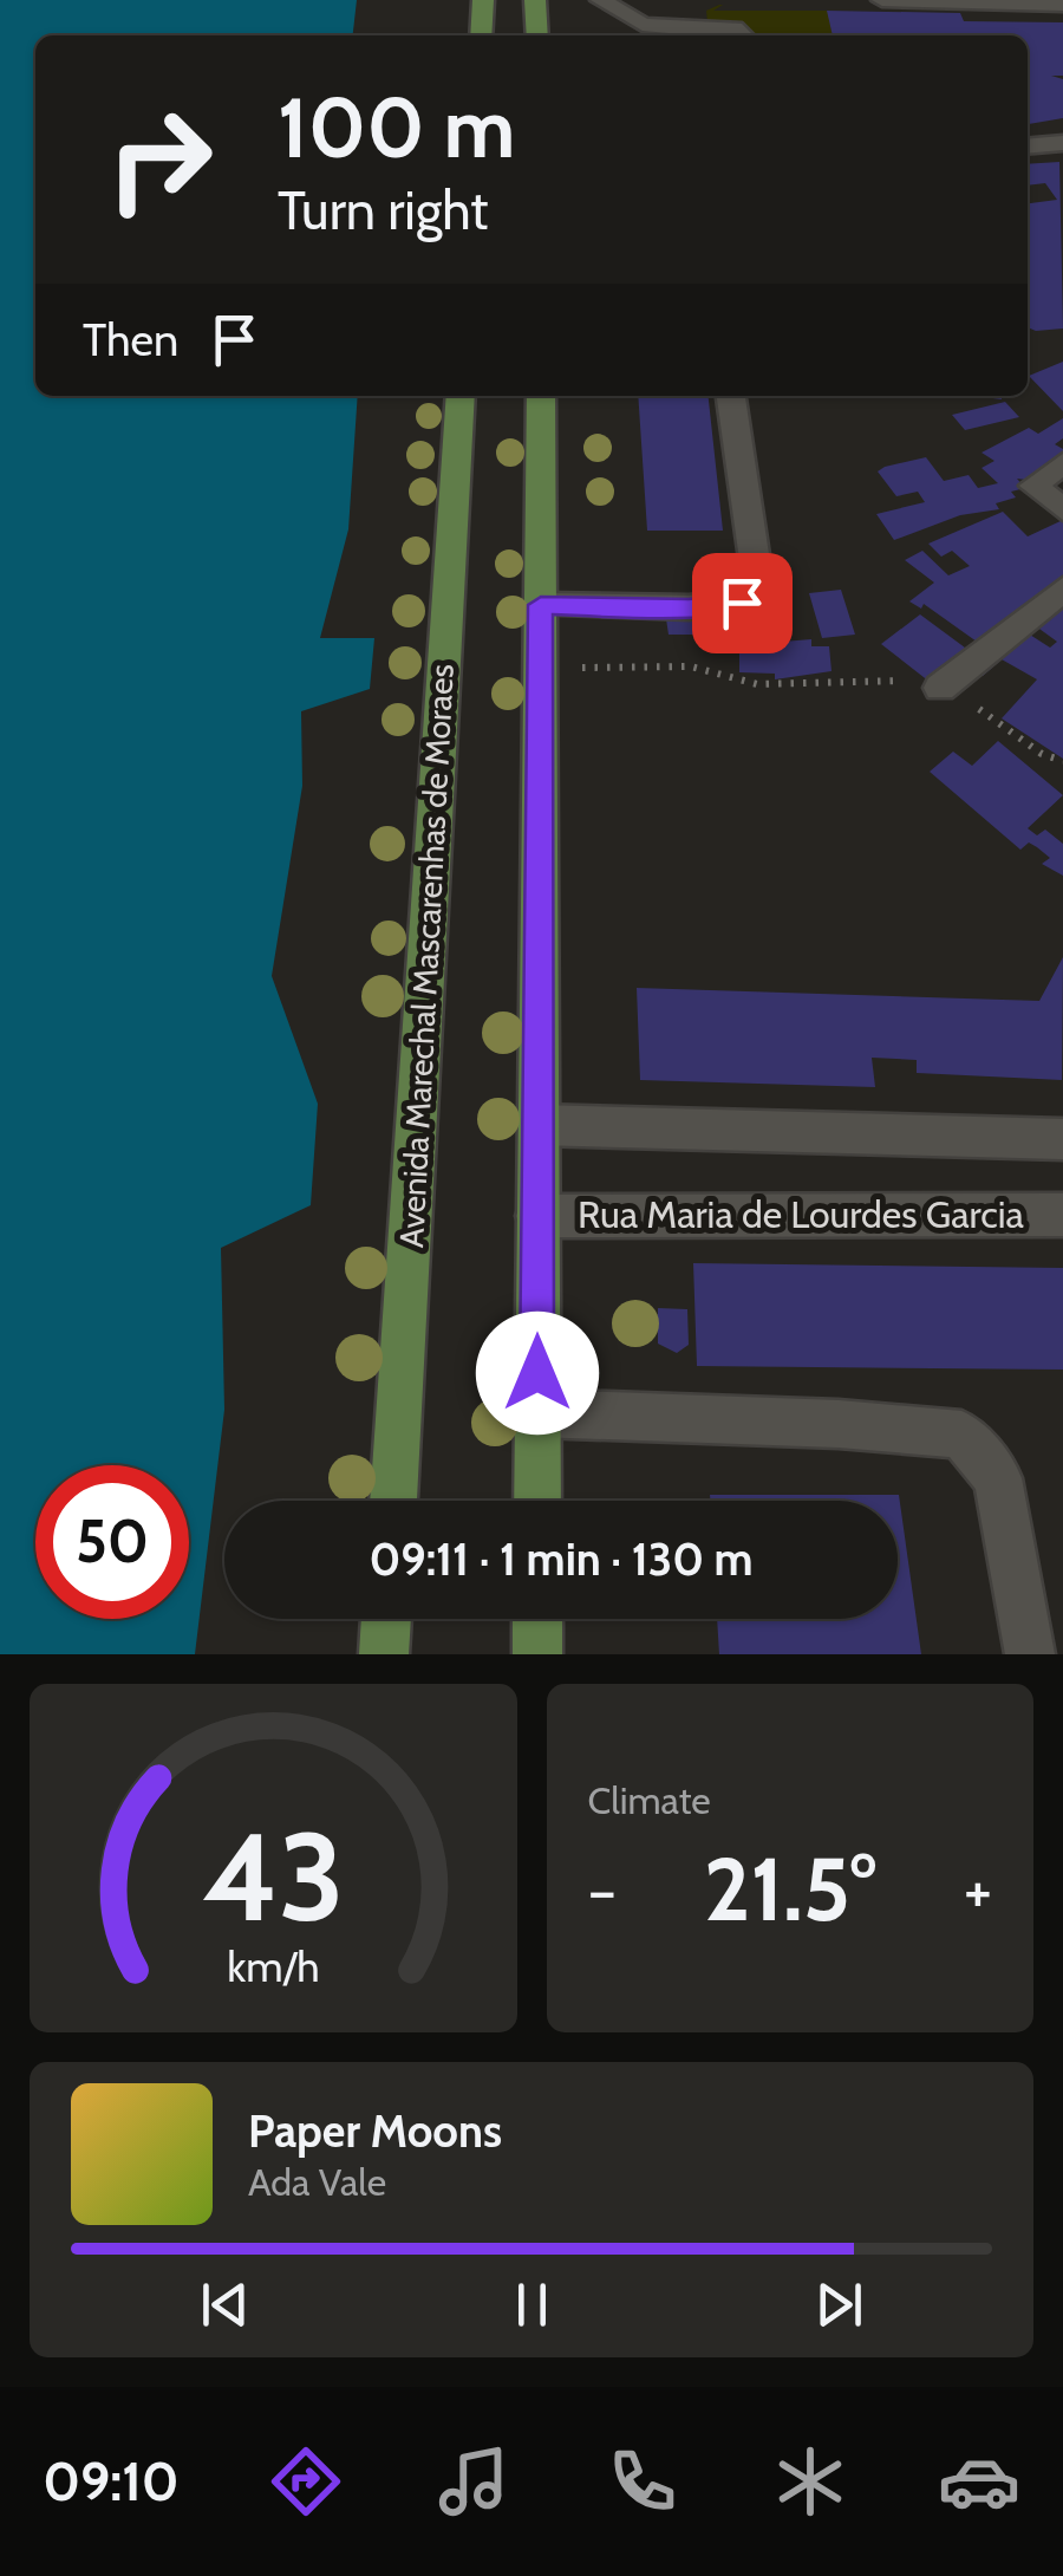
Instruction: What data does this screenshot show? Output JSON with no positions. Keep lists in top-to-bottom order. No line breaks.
{"streets":{"main road":["Avenida Marechal Mascarenhas de Moraes"],"street":["Rua Maria de Lourdes Garcia"]},"page":{"turn":["100 m","Turn right"],"then":"Then","limit":"50","trip":"09:11 · 1 min · 130 m","tile":"Climate","heat":["−","21.5°","+"],"song":["Paper Moons","Ada Vale"],"tabs":"09:10","gauge":["43","km/h"]}}
